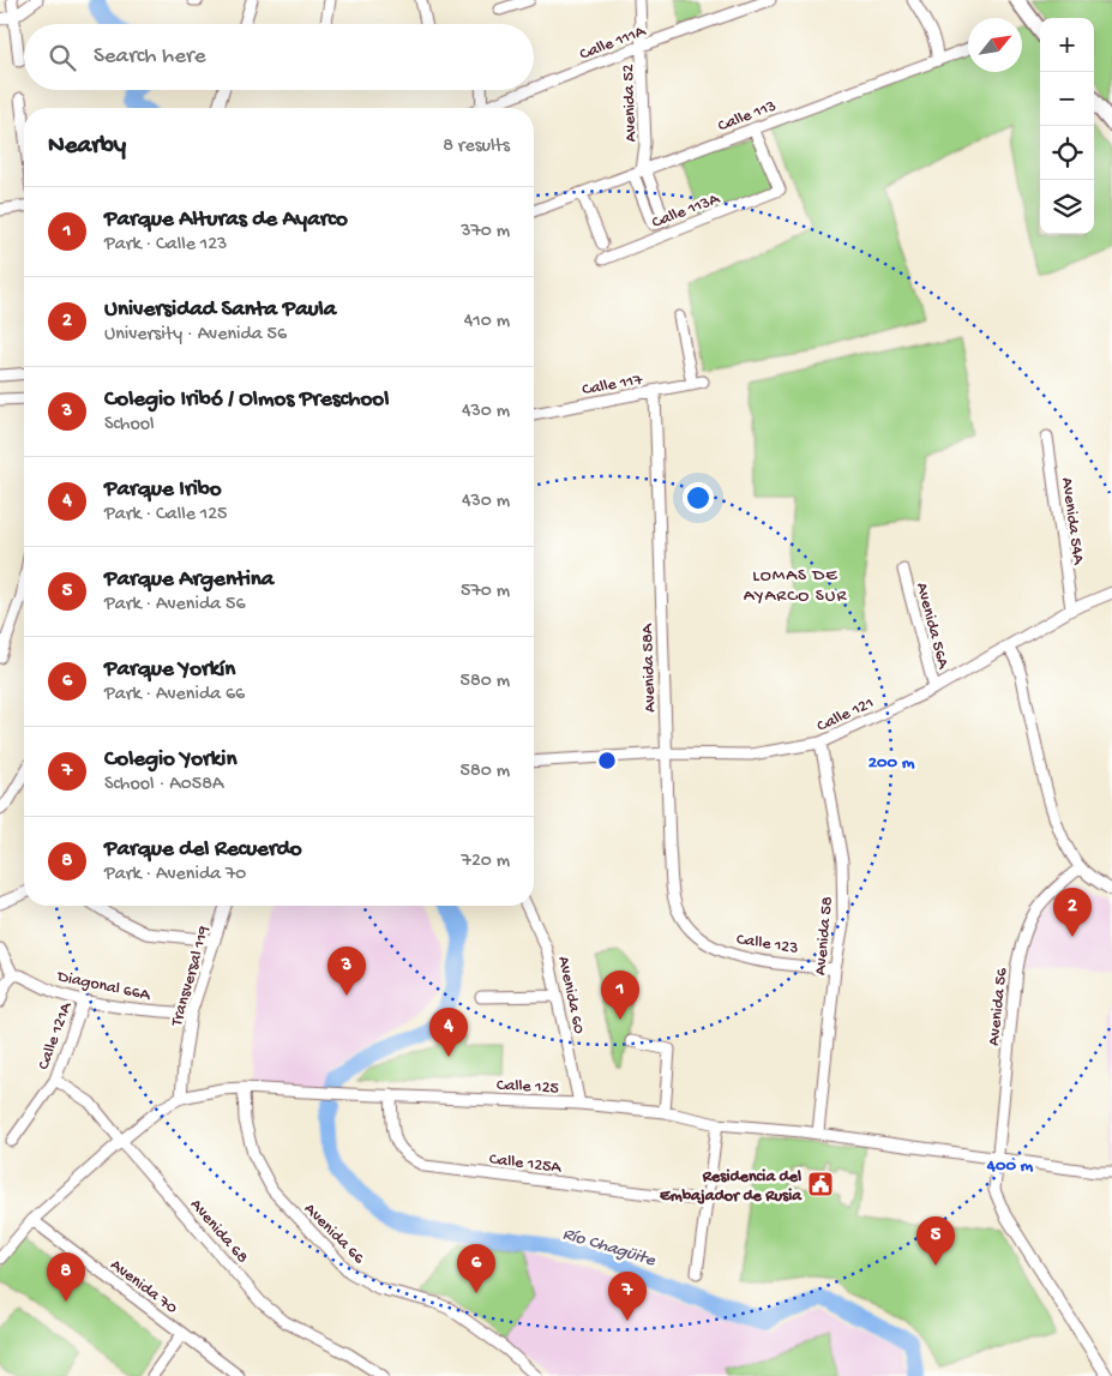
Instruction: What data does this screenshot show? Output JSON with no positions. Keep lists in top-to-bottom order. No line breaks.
{"streets":{"street":["Calle 111A","Avenida 52","Calle 113","Calle 113A","Calle 117","Avenida 54A","Avenida 56A","Avenida 58A","Calle 121","Avenida 58","Calle 123","Transversal 119","Diagonal 66A","Avenida 60","Avenida 56","Calle 121A","Calle 125","Calle 125A","Avenida 68","Avenida 66","Avenida 70"]},"crossings":[["Calle 111A","Avenida 52"],["Avenida 52","Calle 113"],["Calle 113","Calle 113A"],["Calle 117","Avenida 58A"],["Avenida 54A","Calle 121"],["Avenida 56A","Calle 121"],["Avenida 58A","Calle 121"],["Avenida 58A","Calle 123"],["Calle 121","Avenida 58"],["Avenida 58","Calle 123"],["Avenida 58","Calle 125"],["Transversal 119","Diagonal 66A"],["Transversal 119","Calle 125"],["Diagonal 66A","Calle 121A"],["Avenida 60","Calle 125"],["Avenida 56","Calle 125"],["Calle 121A","Avenida 68"],["Calle 125","Calle 125A"],["Calle 125","Avenida 68"],["Calle 125","Avenida 66"],["Calle 125","Avenida 70"]],"districts":["LOMAS DE AYARCO SUR"],"water":["Río Chagüite"],"places":{"public building":["Residencia del Embajador de Rusia"]},"north":"top right","page":{"map_buttons":["+","−"],"search":"Search here","heading":["Nearby","8 results"],"list":[{"mark":"1","name":"Parque Alturas de Ayarco","note":"Park · Calle 123","value":"370 m"},{"mark":"2","name":"Universidad Santa Paula","note":"University · Avenida 56","value":"410 m"},{"mark":"3","name":"Colegio Iribó / Olmos Preschool","note":"School","value":"430 m"},{"mark":"4","name":"Parque Iribo","note":"Park · Calle 125","value":"430 m"},{"mark":"5","name":"Parque Argentina","note":"Park · Avenida 56","value":"570 m"},{"mark":"6","name":"Parque Yorkín","note":"Park · Avenida 66","value":"580 m"},{"mark":"7","name":"Colegio Yorkin","note":"School · A058A","value":"580 m"},{"mark":"8","name":"Parque del Recuerdo","note":"Park · Avenida 70","value":"720 m"}],"pins":["2","3","1","4","5","6","8","7"]},"rings":["200 m","400 m"]}
